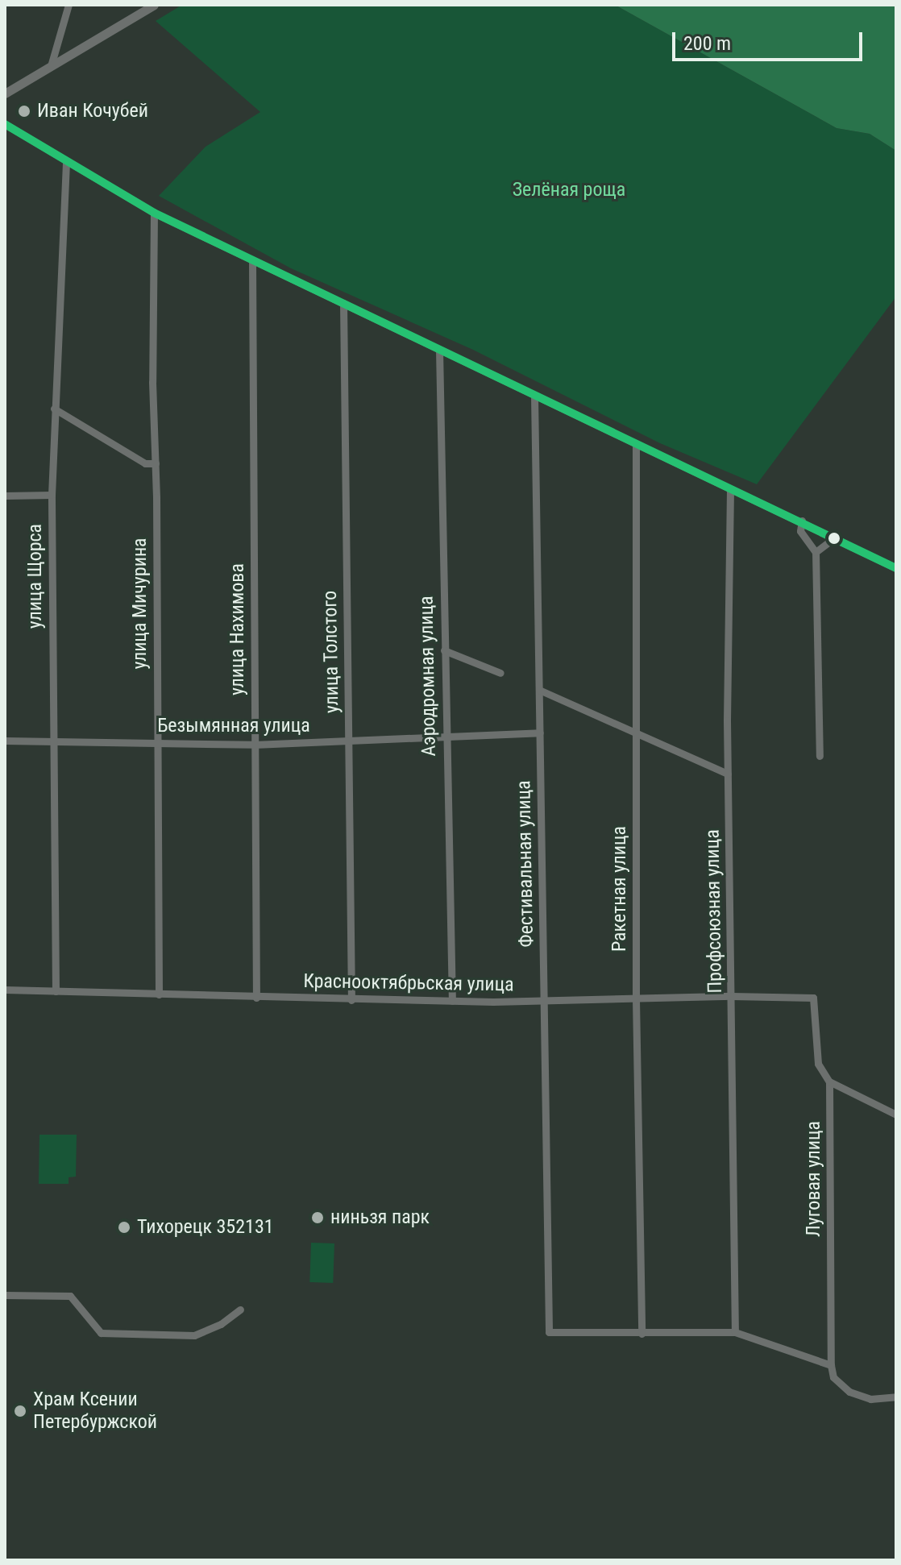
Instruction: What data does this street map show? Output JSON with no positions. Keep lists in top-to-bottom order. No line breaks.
{"streets":{"street":["улица Щорса","улица Мичурина","улица Нахимова","улица Толстого","Аэродромная улица","Безымянная улица","Фестивальная улица","Ракетная улица","Профсоюзная улица","Краснооктябрьская улица","Луговая улица"]},"crossings":[["улица Щорса","Безымянная улица"],["улица Щорса","Краснооктябрьская улица"],["улица Мичурина","Безымянная улица"],["улица Мичурина","Краснооктябрьская улица"],["улица Нахимова","Безымянная улица"],["улица Нахимова","Краснооктябрьская улица"],["улица Толстого","Безымянная улица"],["улица Толстого","Краснооктябрьская улица"],["Аэродромная улица","Безымянная улица"],["Аэродромная улица","Краснооктябрьская улица"],["Безымянная улица","Фестивальная улица"],["Фестивальная улица","Ракетная улица"],["Фестивальная улица","Краснооктябрьская улица"],["Ракетная улица","Краснооктябрьская улица"],["Профсоюзная улица","Краснооктябрьская улица"],["Краснооктябрьская улица","Луговая улица"]],"parks":["Зелёная роща"],"places":["Иван Кочубей","ниньзя парк","Тихорецк 352131","Храм Ксении Петербуржской"],"scale_bar":"200 m"}
